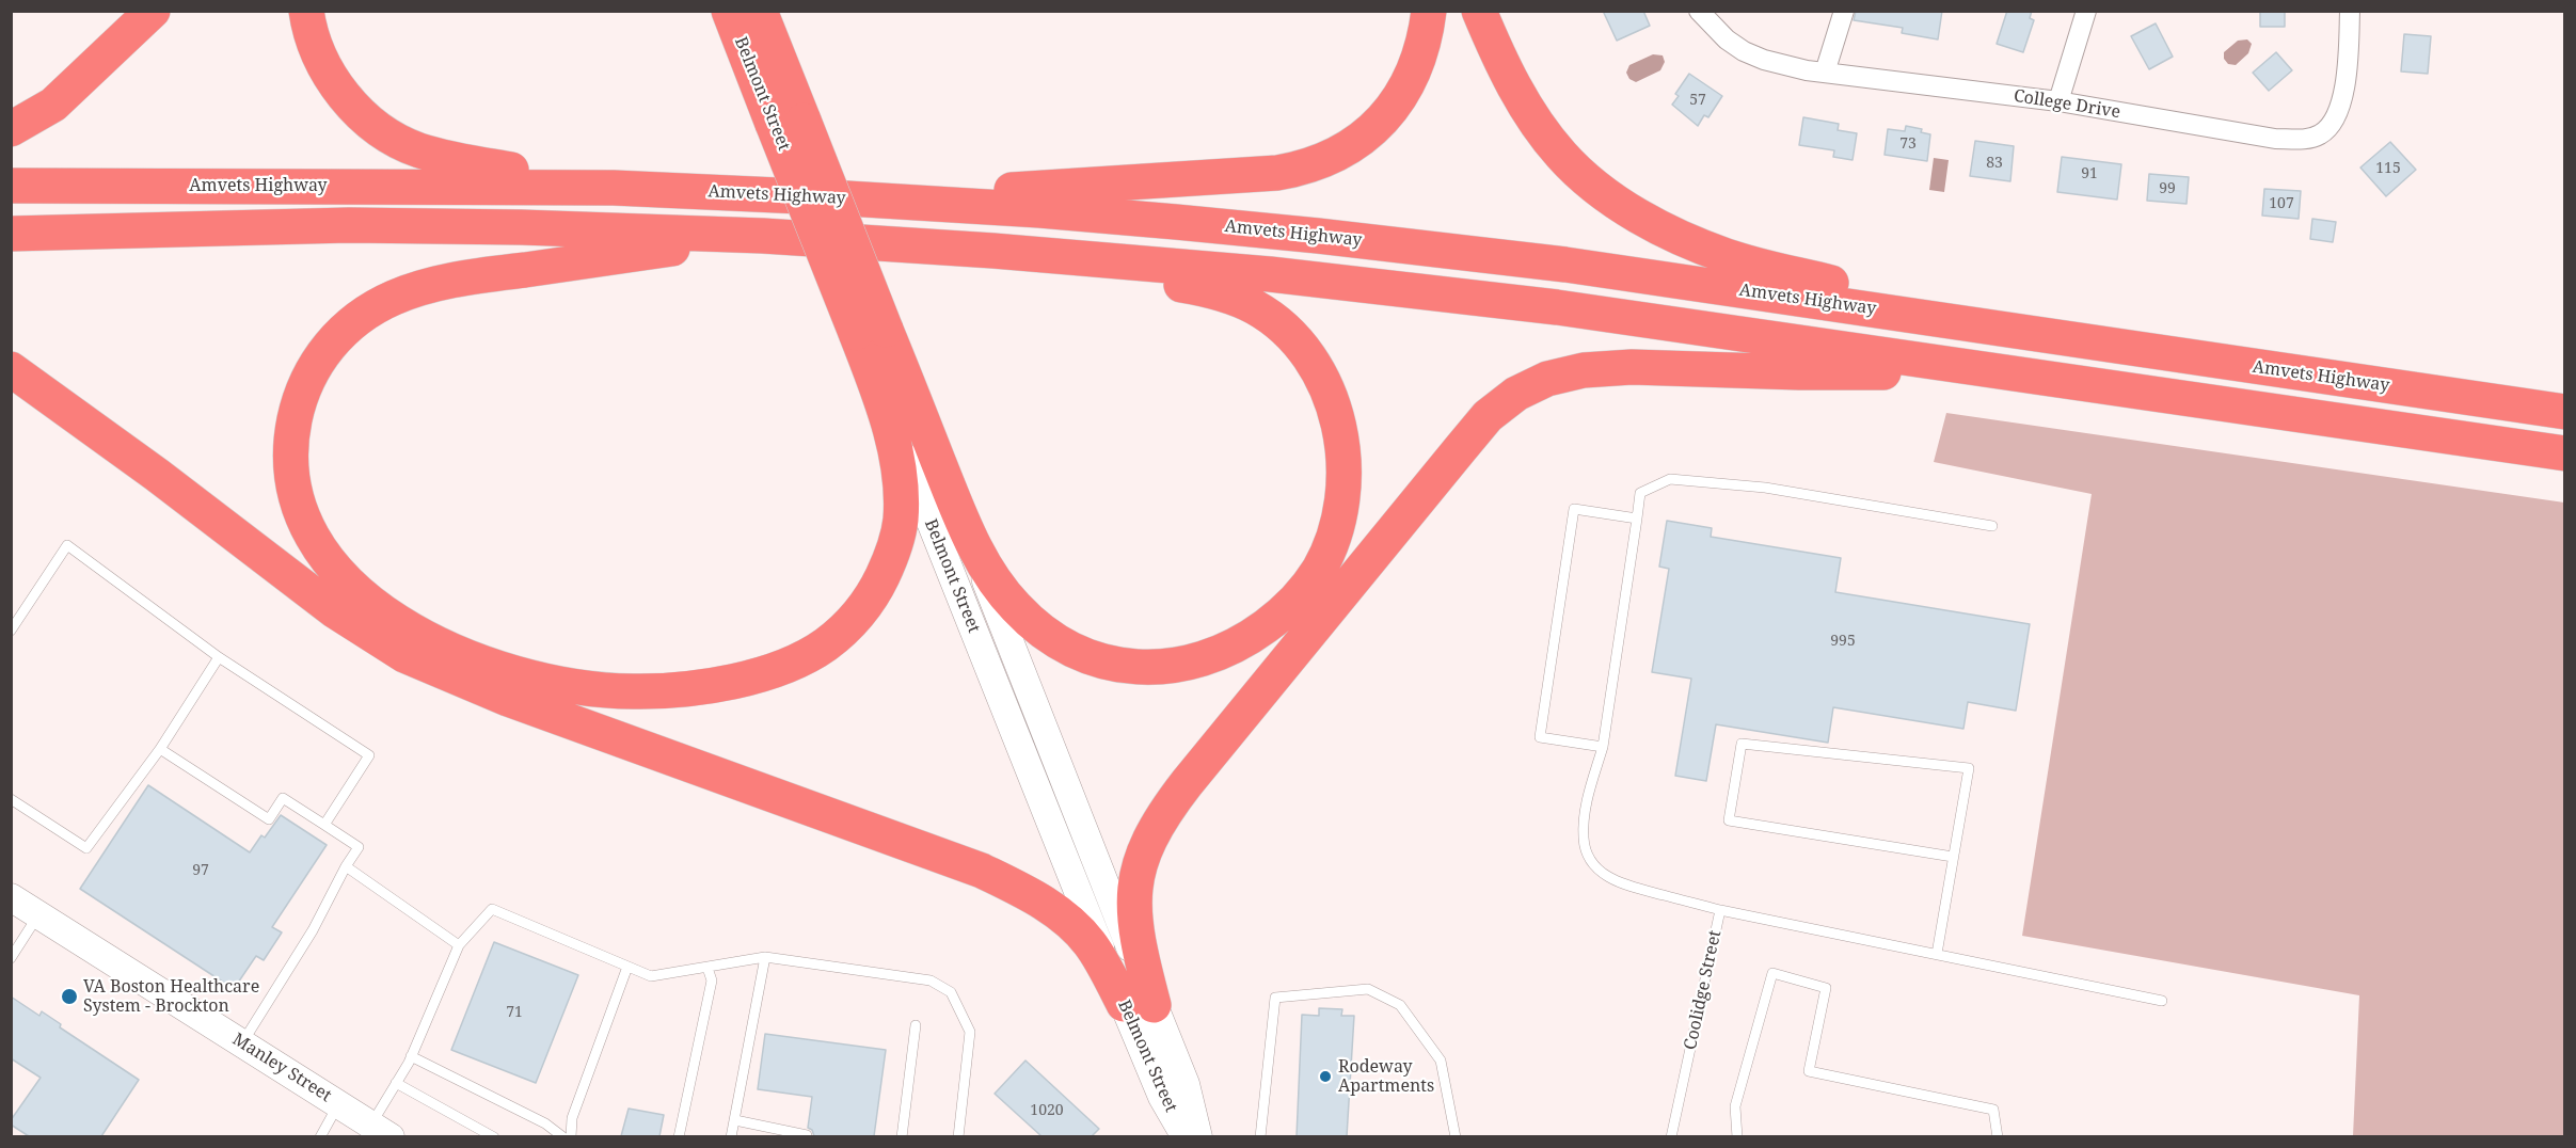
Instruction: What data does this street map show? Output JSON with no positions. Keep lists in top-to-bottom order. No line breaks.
{"streets":{"highway":["Belmont Street","Amvets Highway"],"main road":["Manley Street"],"street":["College Drive"],"lane":["Coolidge Street"]},"places":["VA Boston Healthcare System - Brockton","Rodeway Apartments"],"house_numbers":["57","73","83","115","91","99","107","995","97","71","1020"]}
